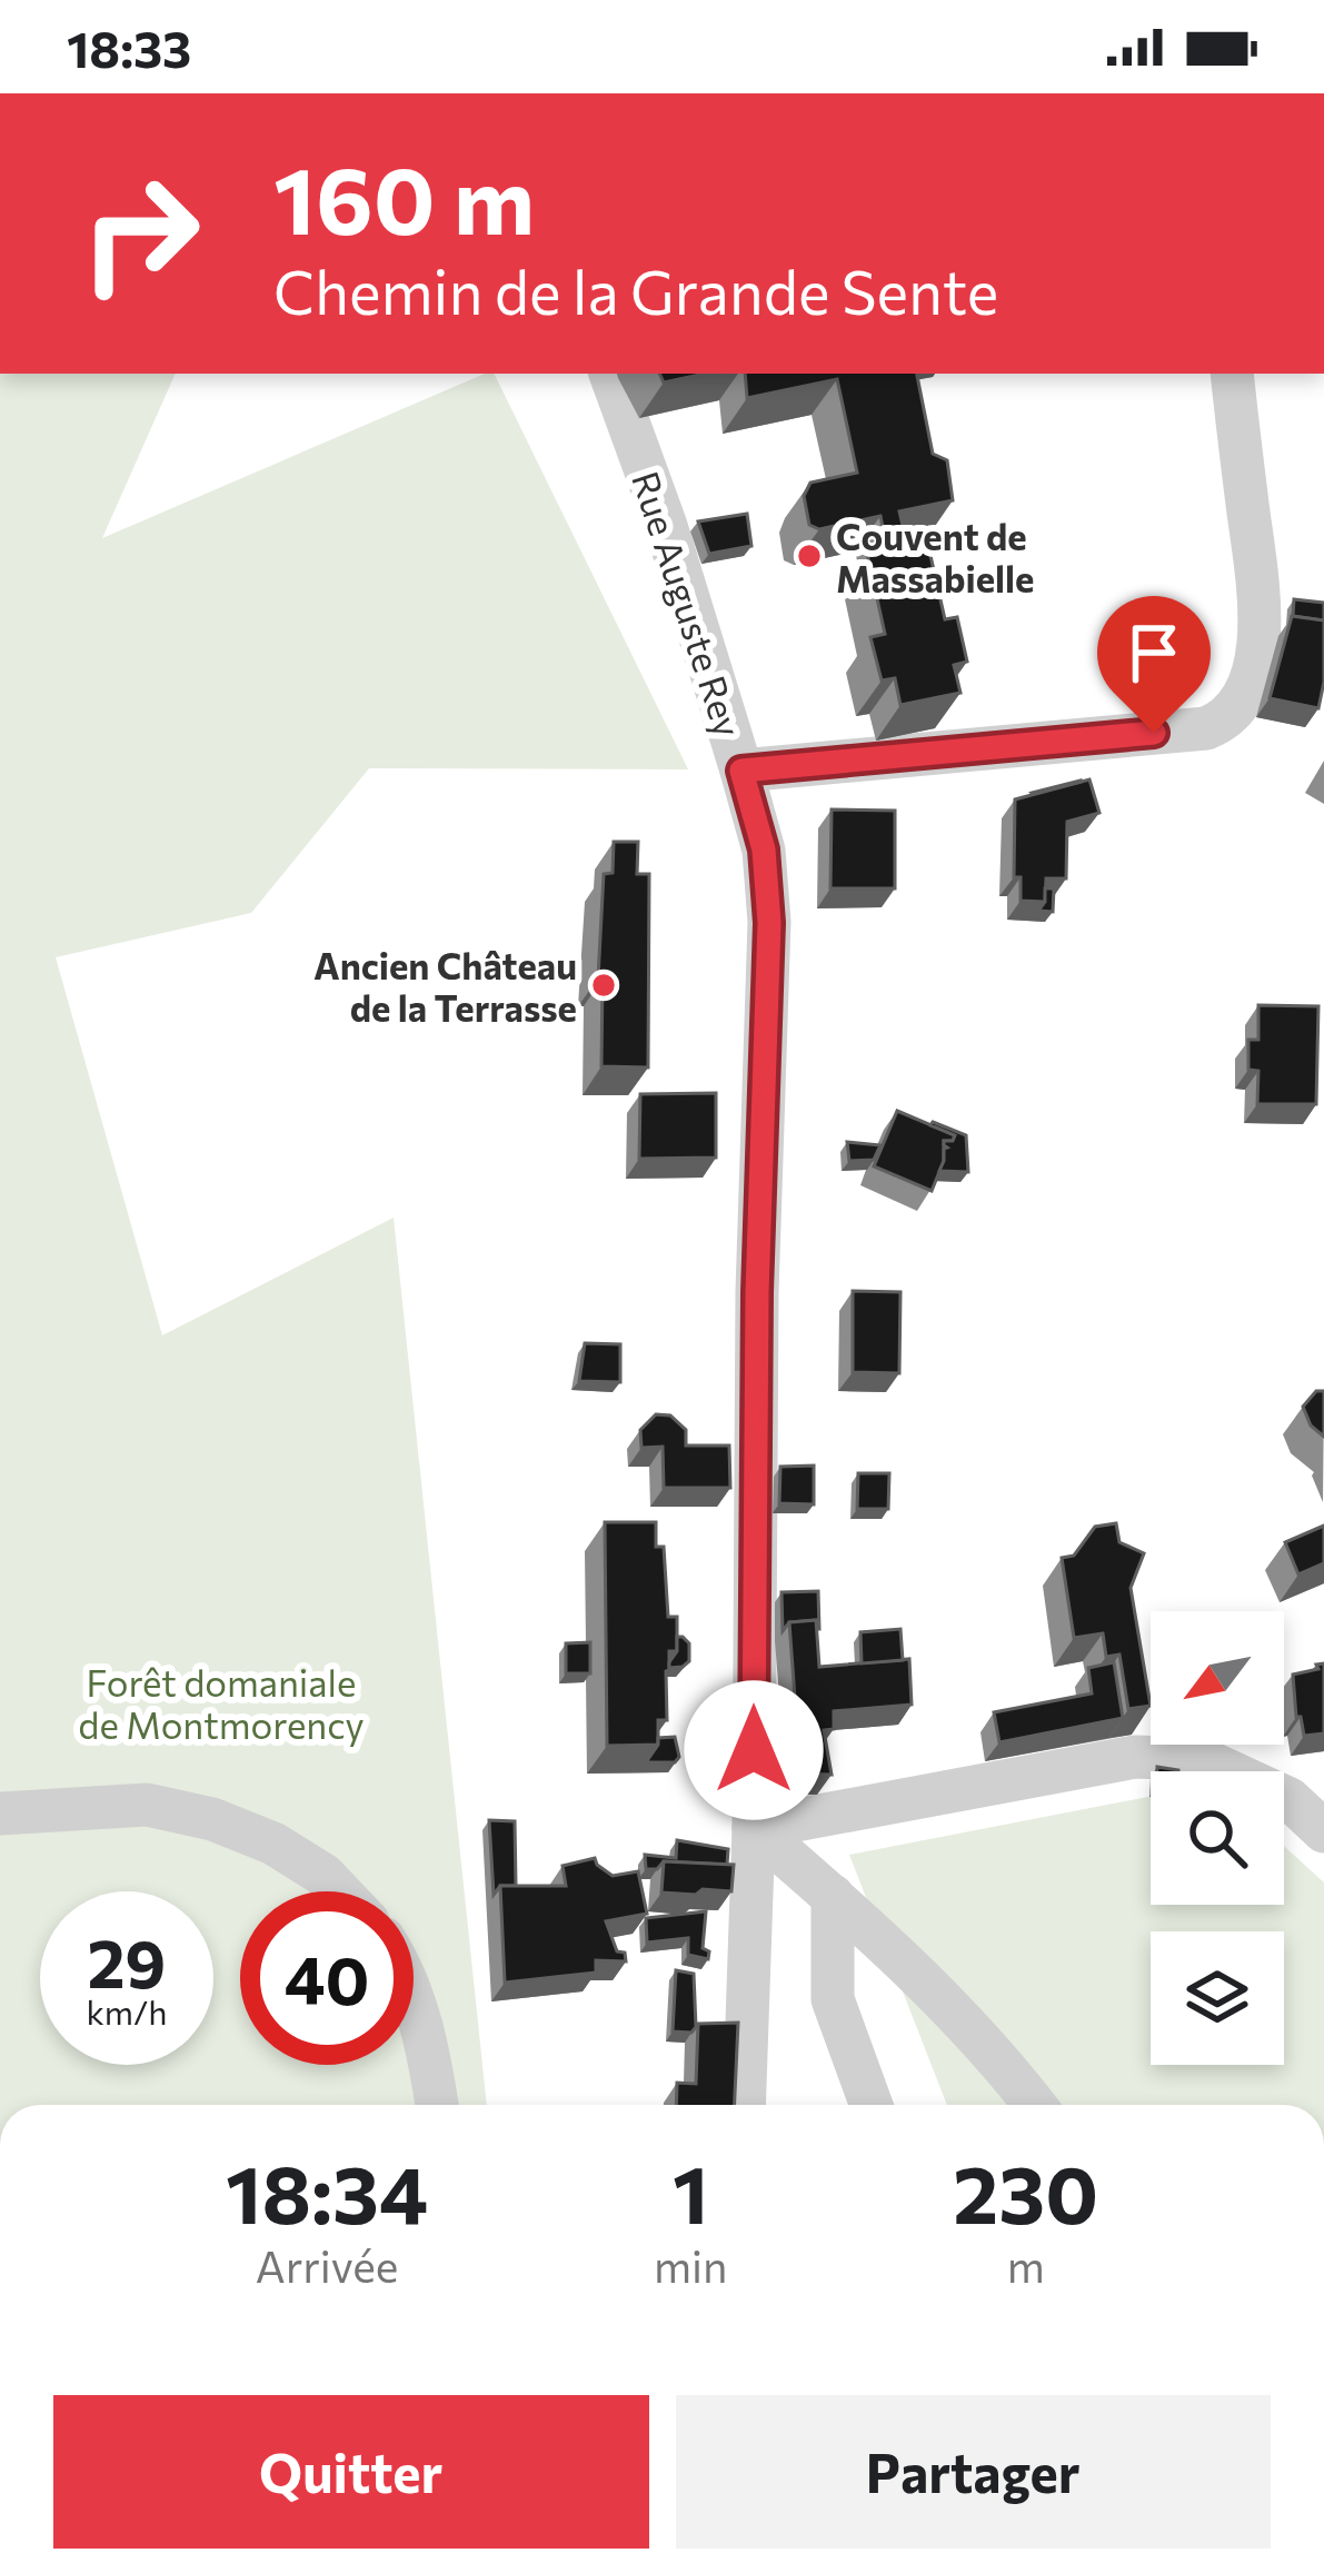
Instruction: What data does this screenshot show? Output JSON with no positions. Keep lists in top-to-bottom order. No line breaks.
{"streets":{"street":["Rue Auguste Rey"]},"parks":["Forêt domaniale de Montmorency"],"places":["Couvent de Massabielle","Ancien Château de la Terrasse"],"north":"bottom left","page":{"status":"18:33","turn":["160 m","Chemin de la Grande Sente"],"speed":"29 km/h","limit":"40","eta":["18:34","Arrivée","1","min","230","m"],"buttons":["Quitter","Partager"]}}
